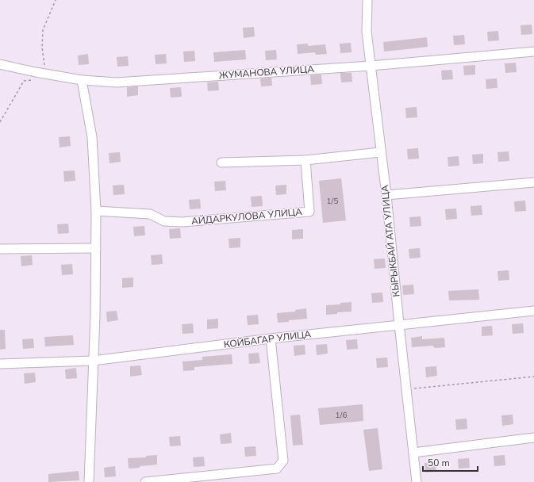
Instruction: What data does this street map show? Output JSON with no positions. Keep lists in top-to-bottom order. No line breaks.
{"streets":{"street":["ЖУМАНОВА УЛИЦА","АЙДАРКУЛОВА УЛИЦА","КЫРЫКБАЙ АТА УЛИЦА","КОЙБАГАР УЛИЦА"]},"crossings":[["ЖУМАНОВА УЛИЦА","КЫРЫКБАЙ АТА УЛИЦА"],["КЫРЫКБАЙ АТА УЛИЦА","КОЙБАГАР УЛИЦА"]],"house_numbers":["1/5","1/6"],"scale_bar":"50 m"}
